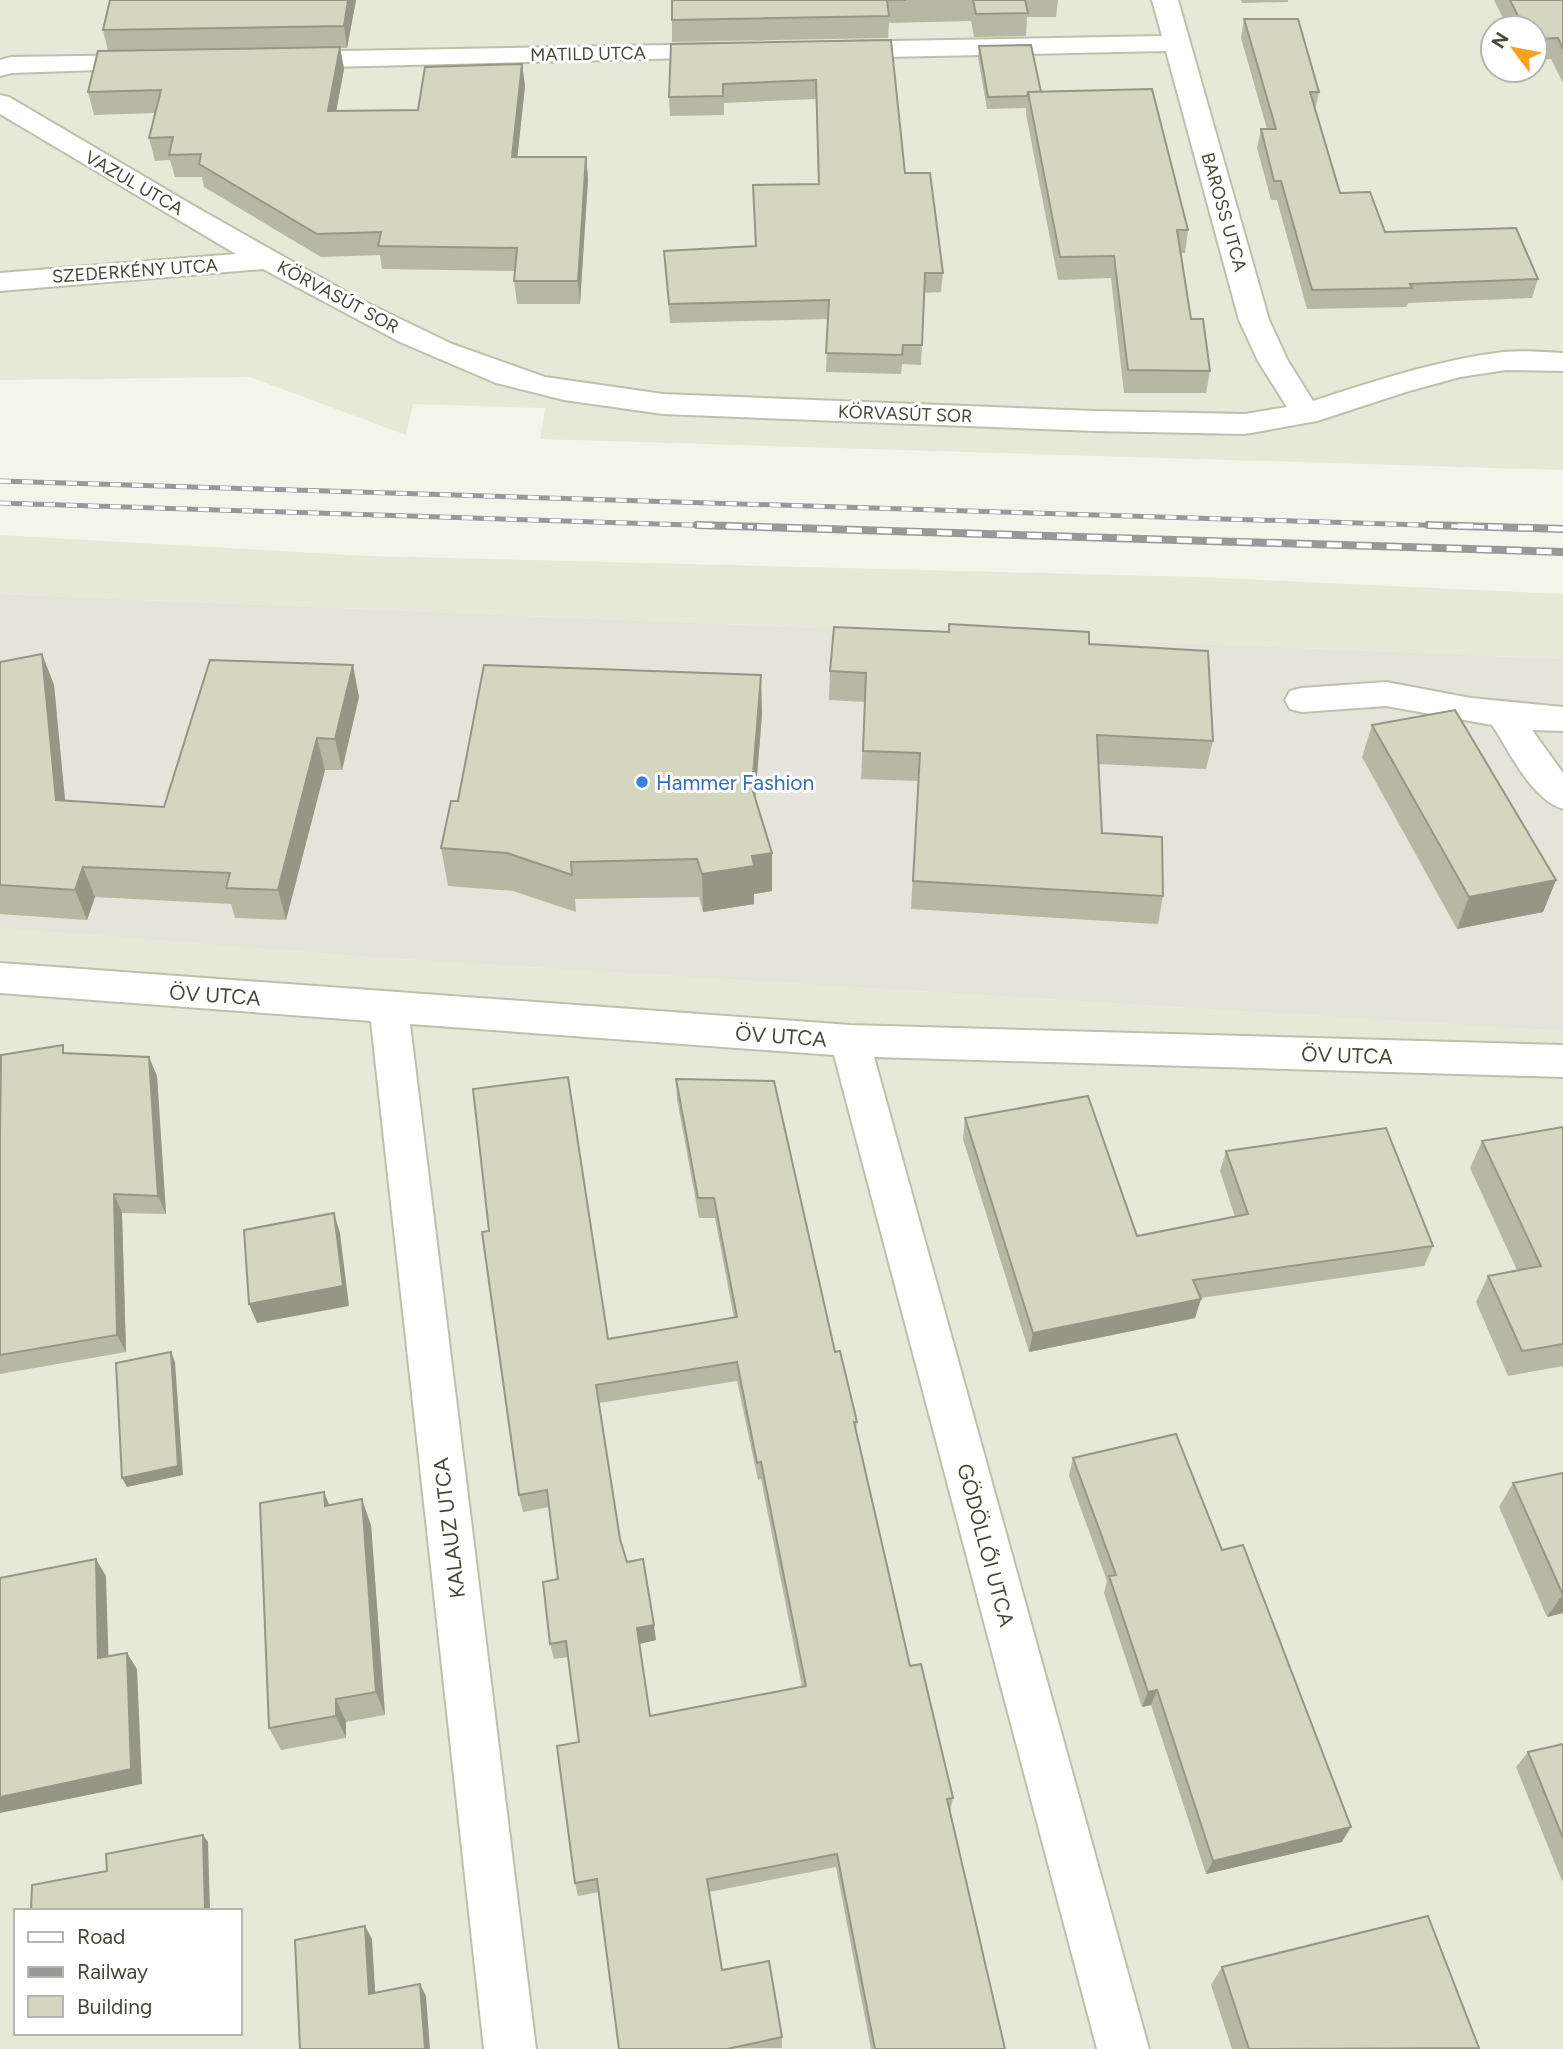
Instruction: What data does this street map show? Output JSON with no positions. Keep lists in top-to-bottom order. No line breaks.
{"streets":{"street":["MATILD UTCA","VAZUL UTCA","BAROSS UTCA","SZEDERKÉNY UTCA","KÖRVASÚT SOR","ÖV UTCA","KALAUZ UTCA","GÖDÖLLŐI UTCA"]},"crossings":[["VAZUL UTCA","SZEDERKÉNY UTCA"],["VAZUL UTCA","KÖRVASÚT SOR"],["BAROSS UTCA","KÖRVASÚT SOR"],["SZEDERKÉNY UTCA","KÖRVASÚT SOR"],["ÖV UTCA","KALAUZ UTCA"],["ÖV UTCA","GÖDÖLLŐI UTCA"]],"places":["Hammer Fashion"],"legend":["Road","Railway","Building"],"north":"top left"}
